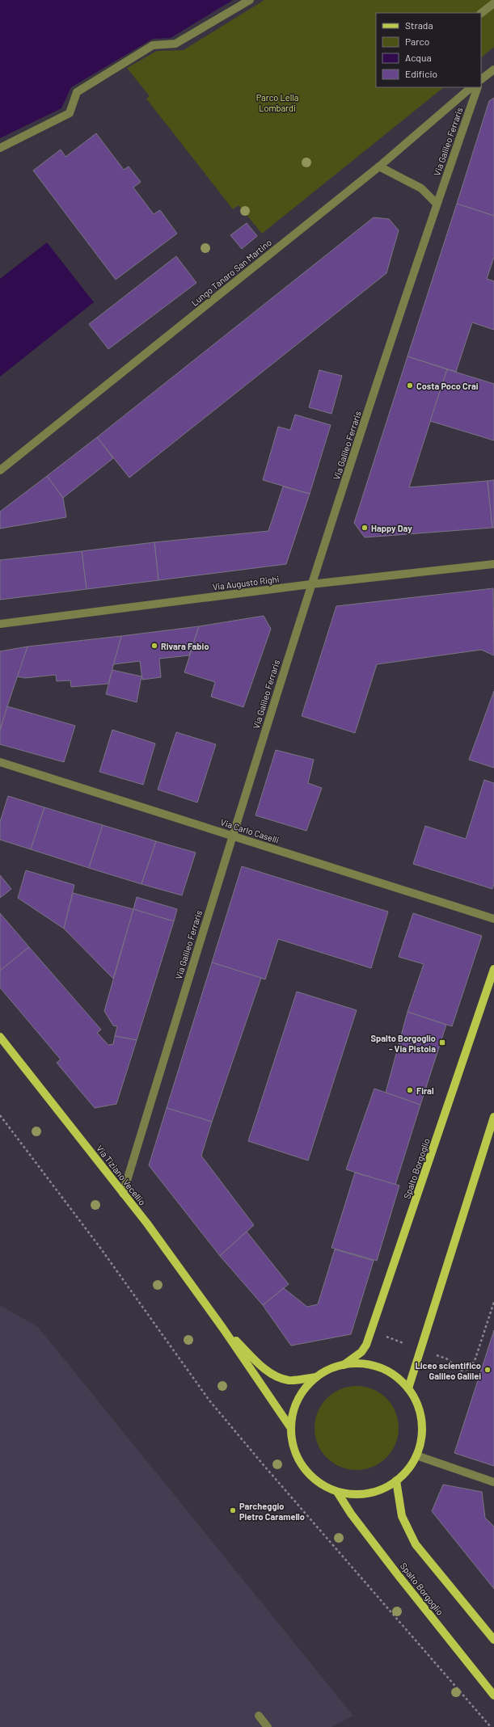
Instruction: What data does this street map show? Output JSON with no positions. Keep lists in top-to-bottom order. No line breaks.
{"streets":{"main road":["Spalto Borgoglio","Via Tiziano Vecellio"],"street":["Via Galileo Ferraris","Lungo Tanaro San Martino","Via Augusto Righi","Via Carlo Caselli"]},"crossings":[["Via Galileo Ferraris","Via Augusto Righi"],["Via Galileo Ferraris","Via Carlo Caselli"],["Via Galileo Ferraris","Via Tiziano Vecellio"]],"parks":["Parco Lella Lombardi"],"places":{"other":["Costa Poco Crai","Happy Day","Rivara Fabio","Firal","Liceo scientifico Galileo Galilei","Parcheggio Pietro Caramello"],"transit":["Spalto Borgoglio - Via Pistoia"]},"legend":["Strada","Parco","Acqua","Edificio"]}
